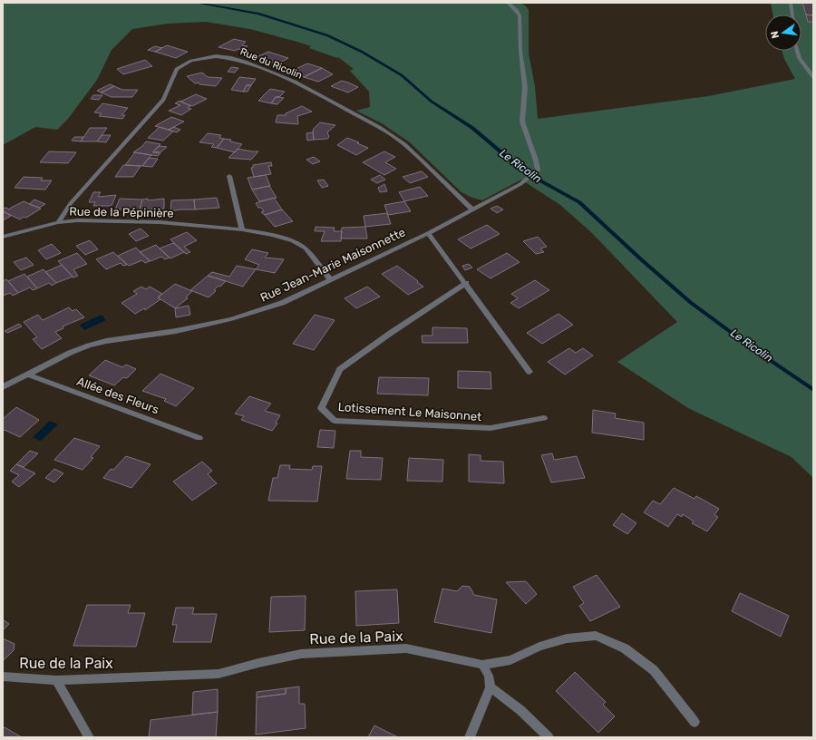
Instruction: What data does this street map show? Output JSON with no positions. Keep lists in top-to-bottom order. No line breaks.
{"streets":{"street":["Rue du Ricolin","Rue de la Pépinière","Rue Jean-Marie Maisonnette","Allée des Fleurs","Lotissement Le Maisonnet","Rue de la Paix"]},"crossings":[["Rue du Ricolin","Rue de la Pépinière"],["Rue du Ricolin","Rue Jean-Marie Maisonnette"],["Rue de la Pépinière","Rue Jean-Marie Maisonnette"],["Rue Jean-Marie Maisonnette","Allée des Fleurs"]],"water":["Le Ricolin"],"north":"left"}
